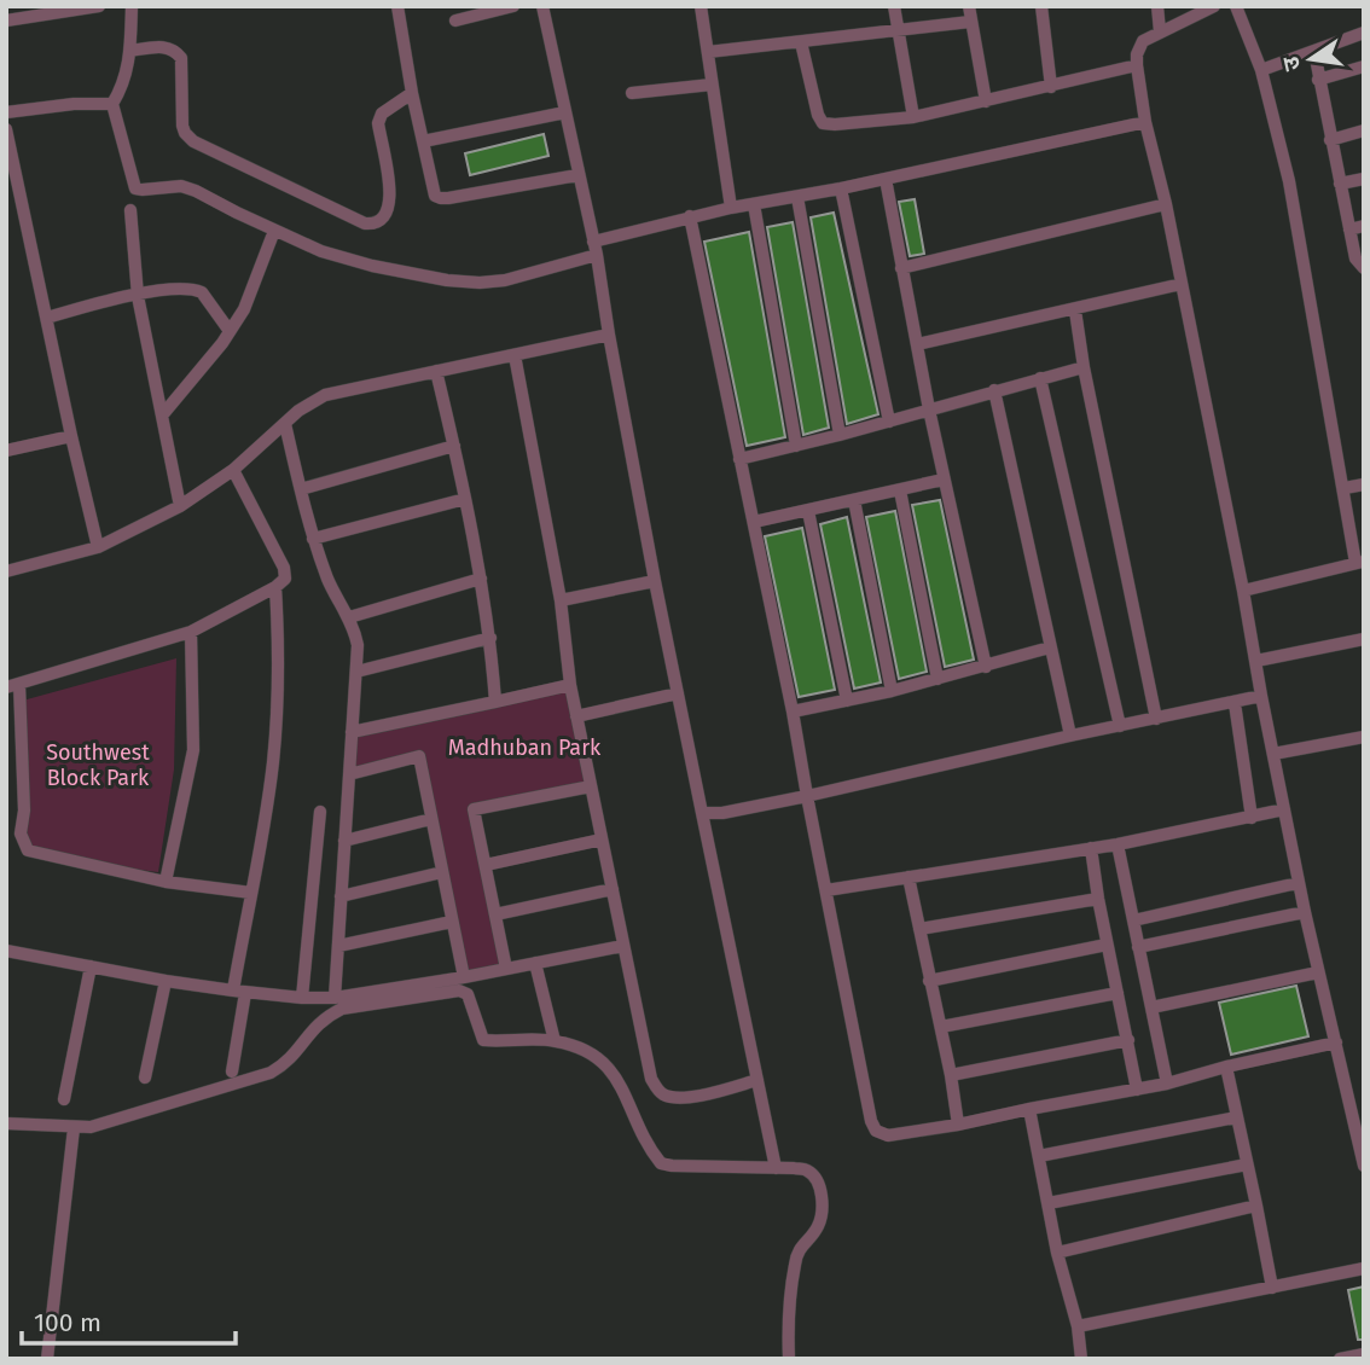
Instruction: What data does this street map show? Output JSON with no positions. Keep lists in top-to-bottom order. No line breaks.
{"parks":["Madhuban Park","Southwest Block Park"],"scale_bar":"100 m","north":"left"}
